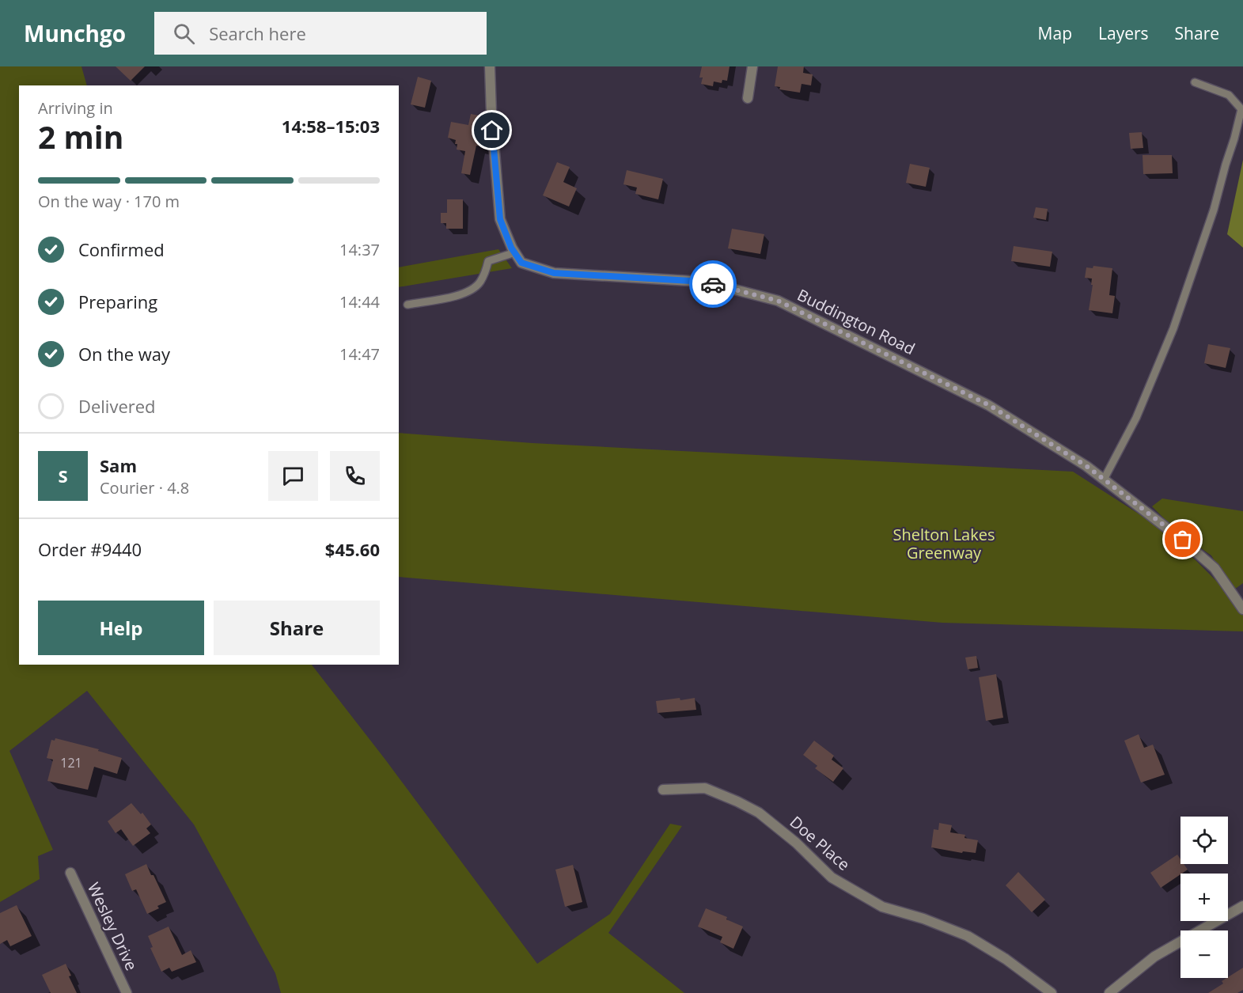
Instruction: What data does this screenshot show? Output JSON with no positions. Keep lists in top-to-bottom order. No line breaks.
{"streets":{"street":["Buddington Road","Doe Place","Wesley Drive"]},"parks":["Shelton Lakes Greenway"],"house_numbers":["121"],"page":{"header":"Munchgo","search":"Search here","nav":["Map","Layers","Share"],"heading":["2 min","Arriving in","14:58–15:03"],"panel":["Sam","Courier · 4.8","Order #9440","$45.60"],"bar":"On the way · 170 m","list":[["Confirmed","14:37"],["Preparing","14:44"],["On the way","14:47"],"Delivered"],"round":"S","buttons":["Help","Share"],"map_buttons":["+","−"]}}
